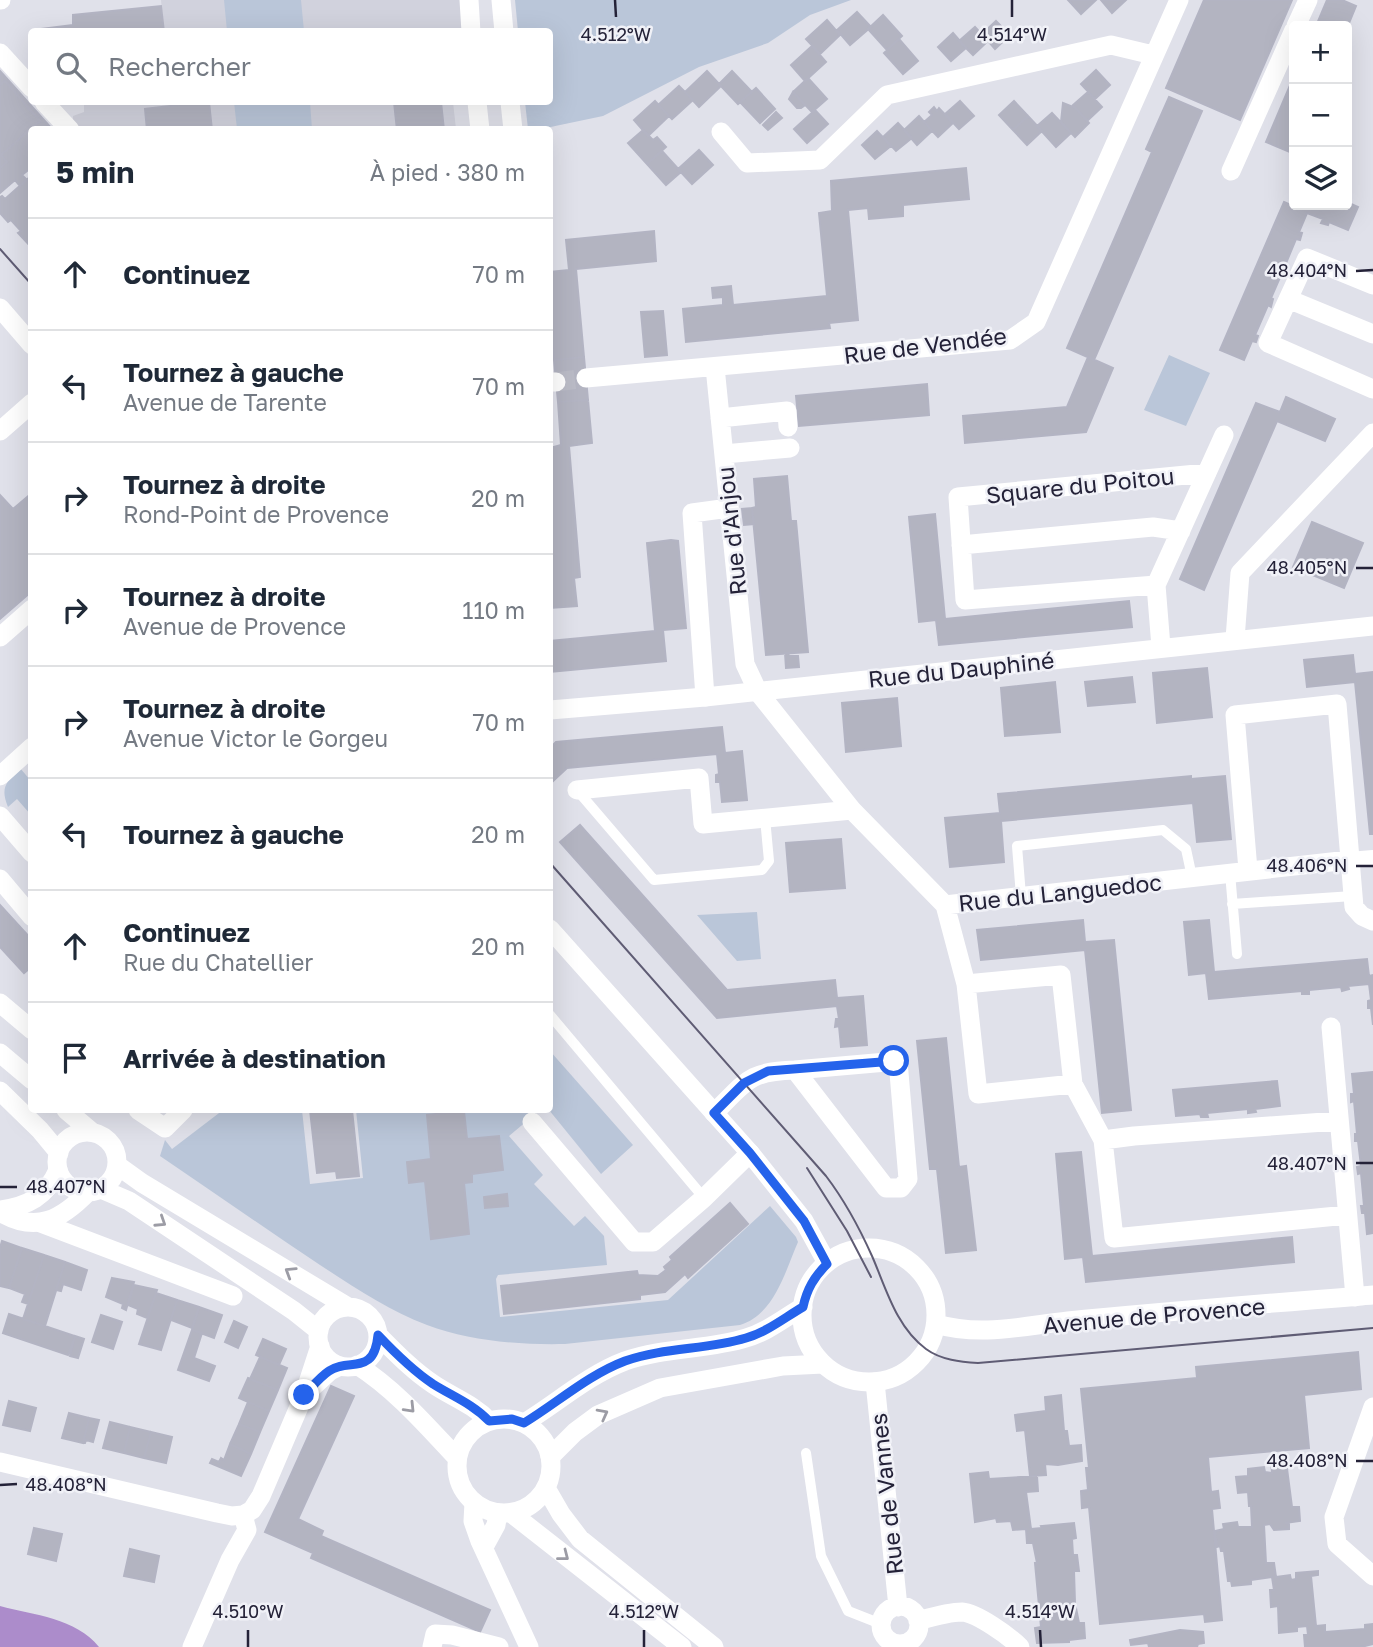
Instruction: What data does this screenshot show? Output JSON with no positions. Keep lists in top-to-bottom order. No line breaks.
{"streets":{"street":["Rue de Vendée","Square du Poitou","Rue d'Anjou","Rue du Dauphiné","Rue du Languedoc","Avenue de Provence","Rue de Vannes"]},"crossings":[["Rue de Vendée","Rue d'Anjou"],["Square du Poitou","Rue du Dauphiné"],["Rue d'Anjou","Rue du Dauphiné"],["Rue d'Anjou","Rue du Languedoc"],["Rue du Dauphiné","Rue du Languedoc"],["Avenue de Provence","Rue de Vannes"]],"page":{"map_buttons":["+","−"],"search":"Rechercher","heading":["5 min","À pied · 380 m"],"list":[["Continuez","70 m"],["Tournez à gauche","Avenue de Tarente","70 m"],["Tournez à droite","Rond-Point de Provence","20 m"],["Tournez à droite","Avenue de Provence","110 m"],["Tournez à droite","Avenue Victor le Gorgeu","70 m"],["Tournez à gauche","20 m"],["Continuez","Rue du Chatellier","20 m"],"Arrivée à destination"]},"coordinates":["4.512°W","4.514°W","48.404°N","48.405°N","48.406°N","48.407°N","48.408°N","4.510°W"]}
